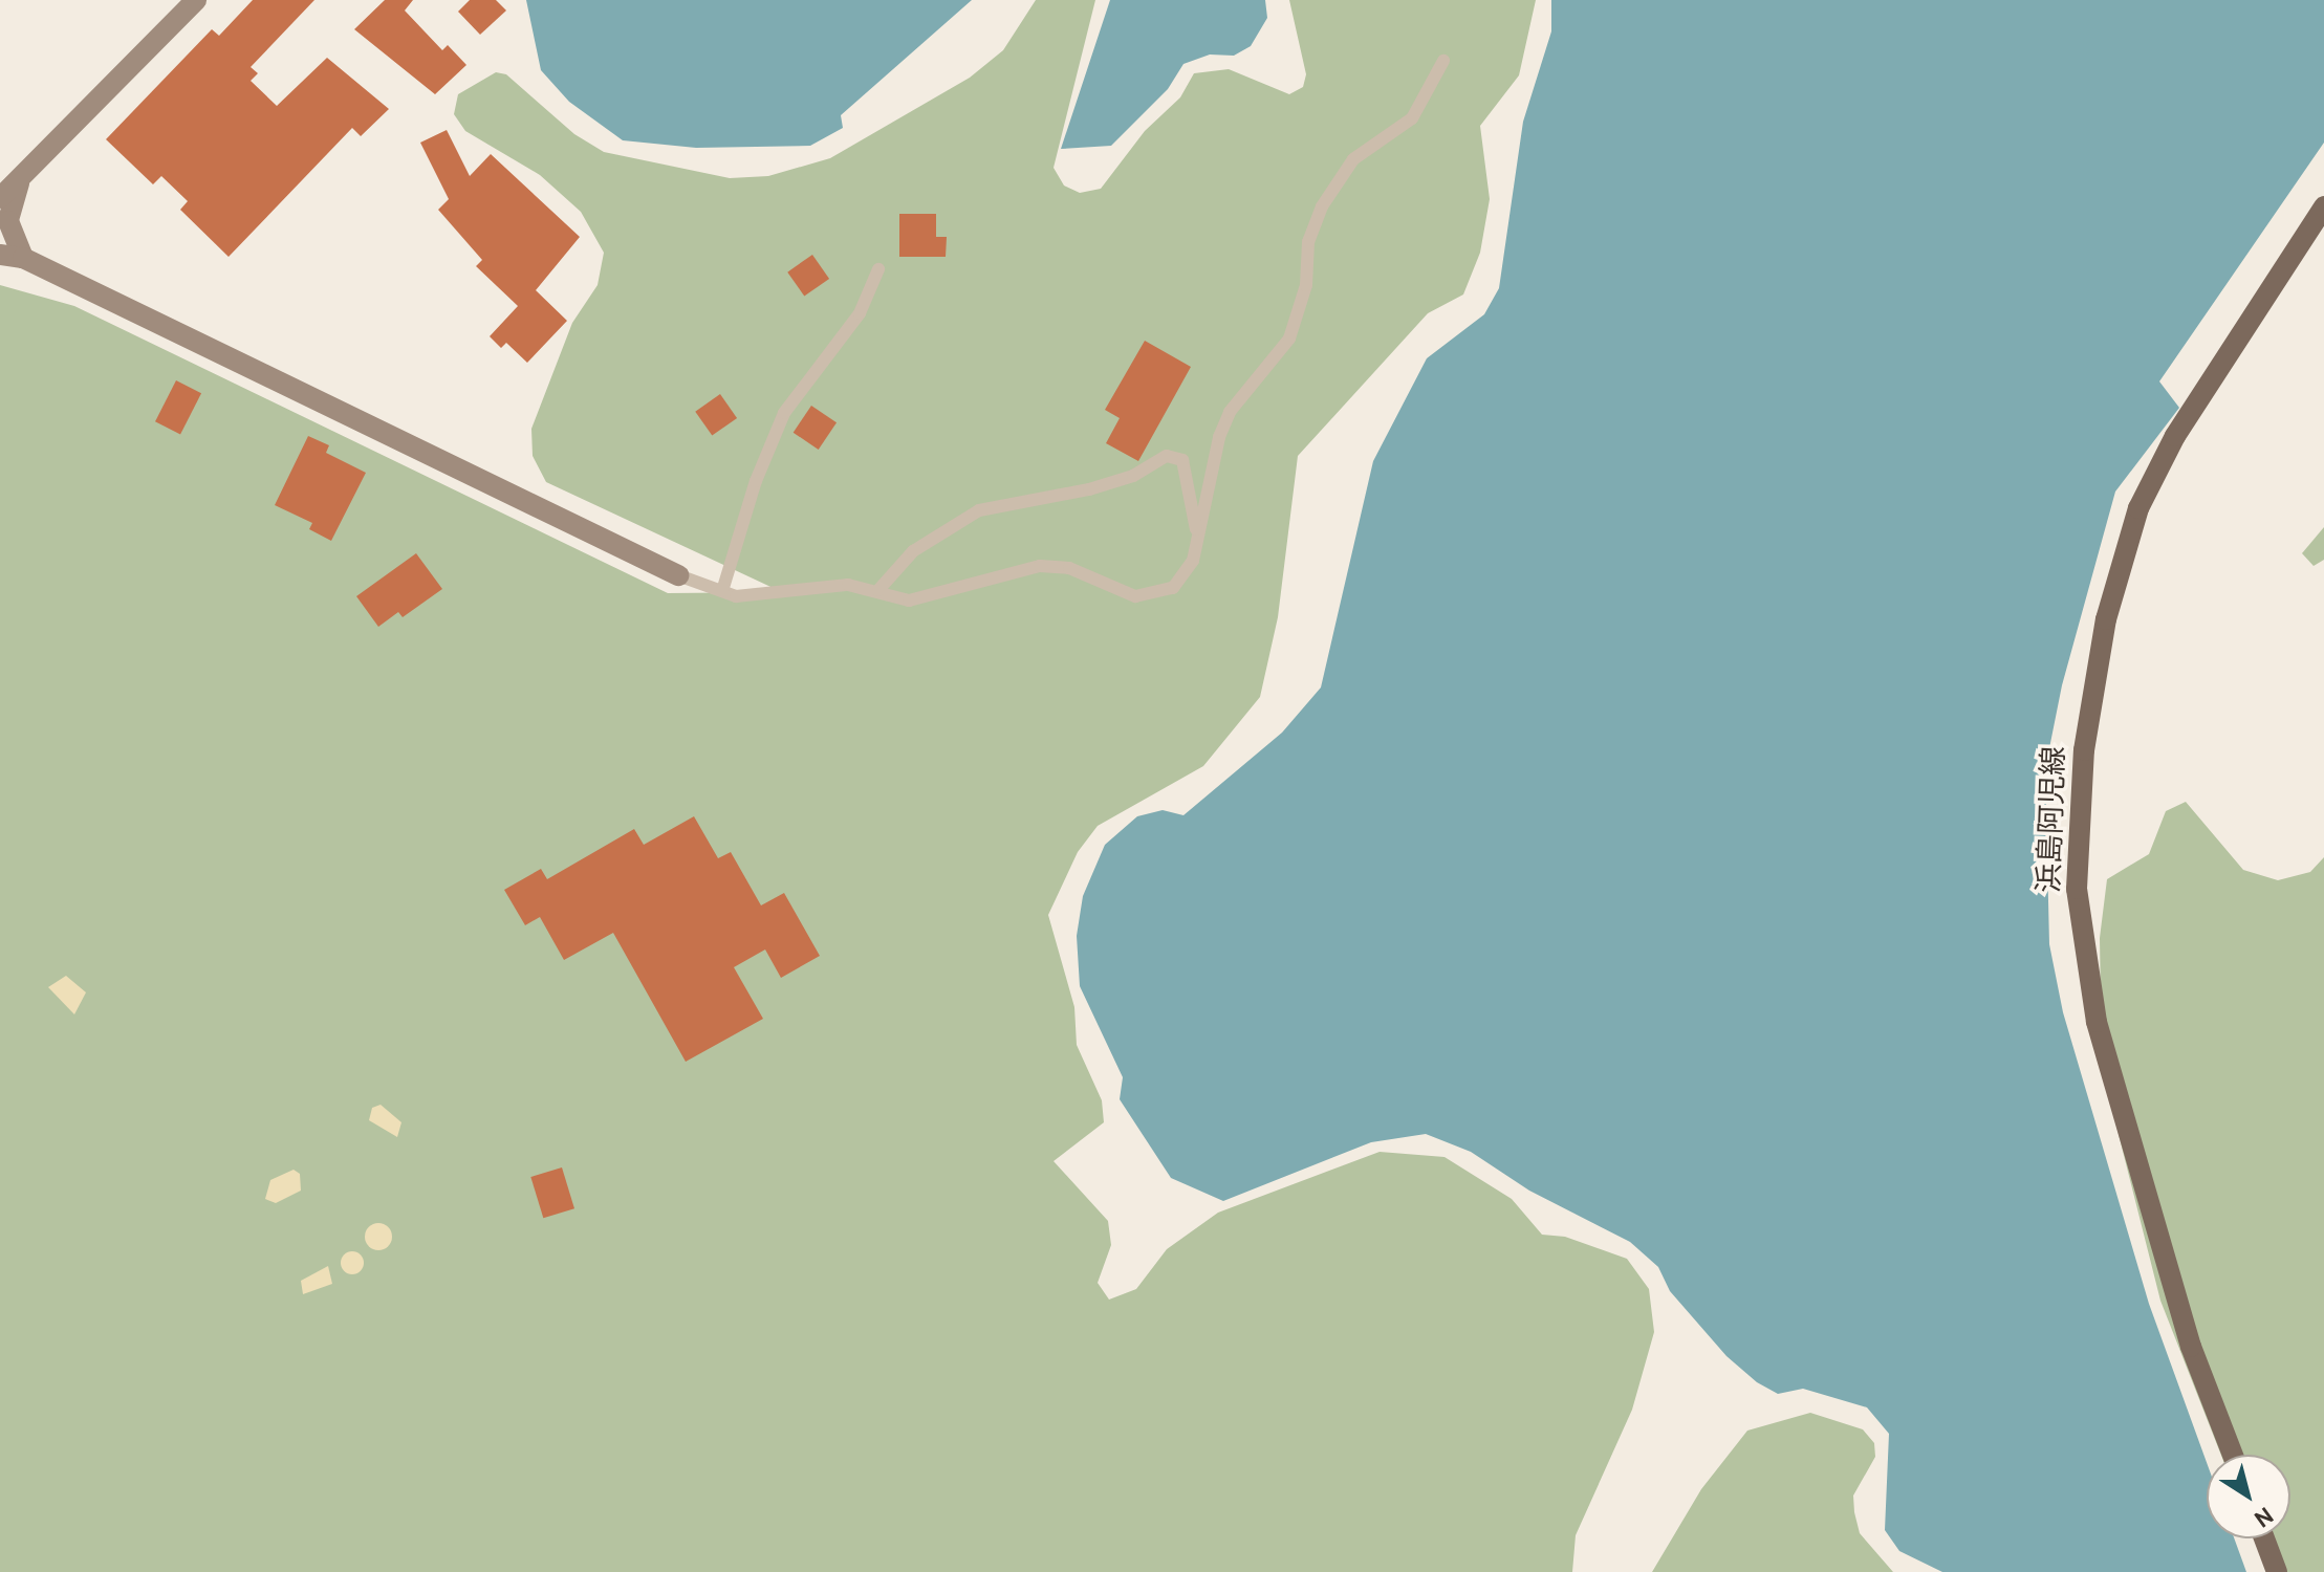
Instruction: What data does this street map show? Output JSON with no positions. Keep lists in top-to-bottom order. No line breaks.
{"streets":{"main road":["浜島阿児線"]},"north":"bottom right"}
